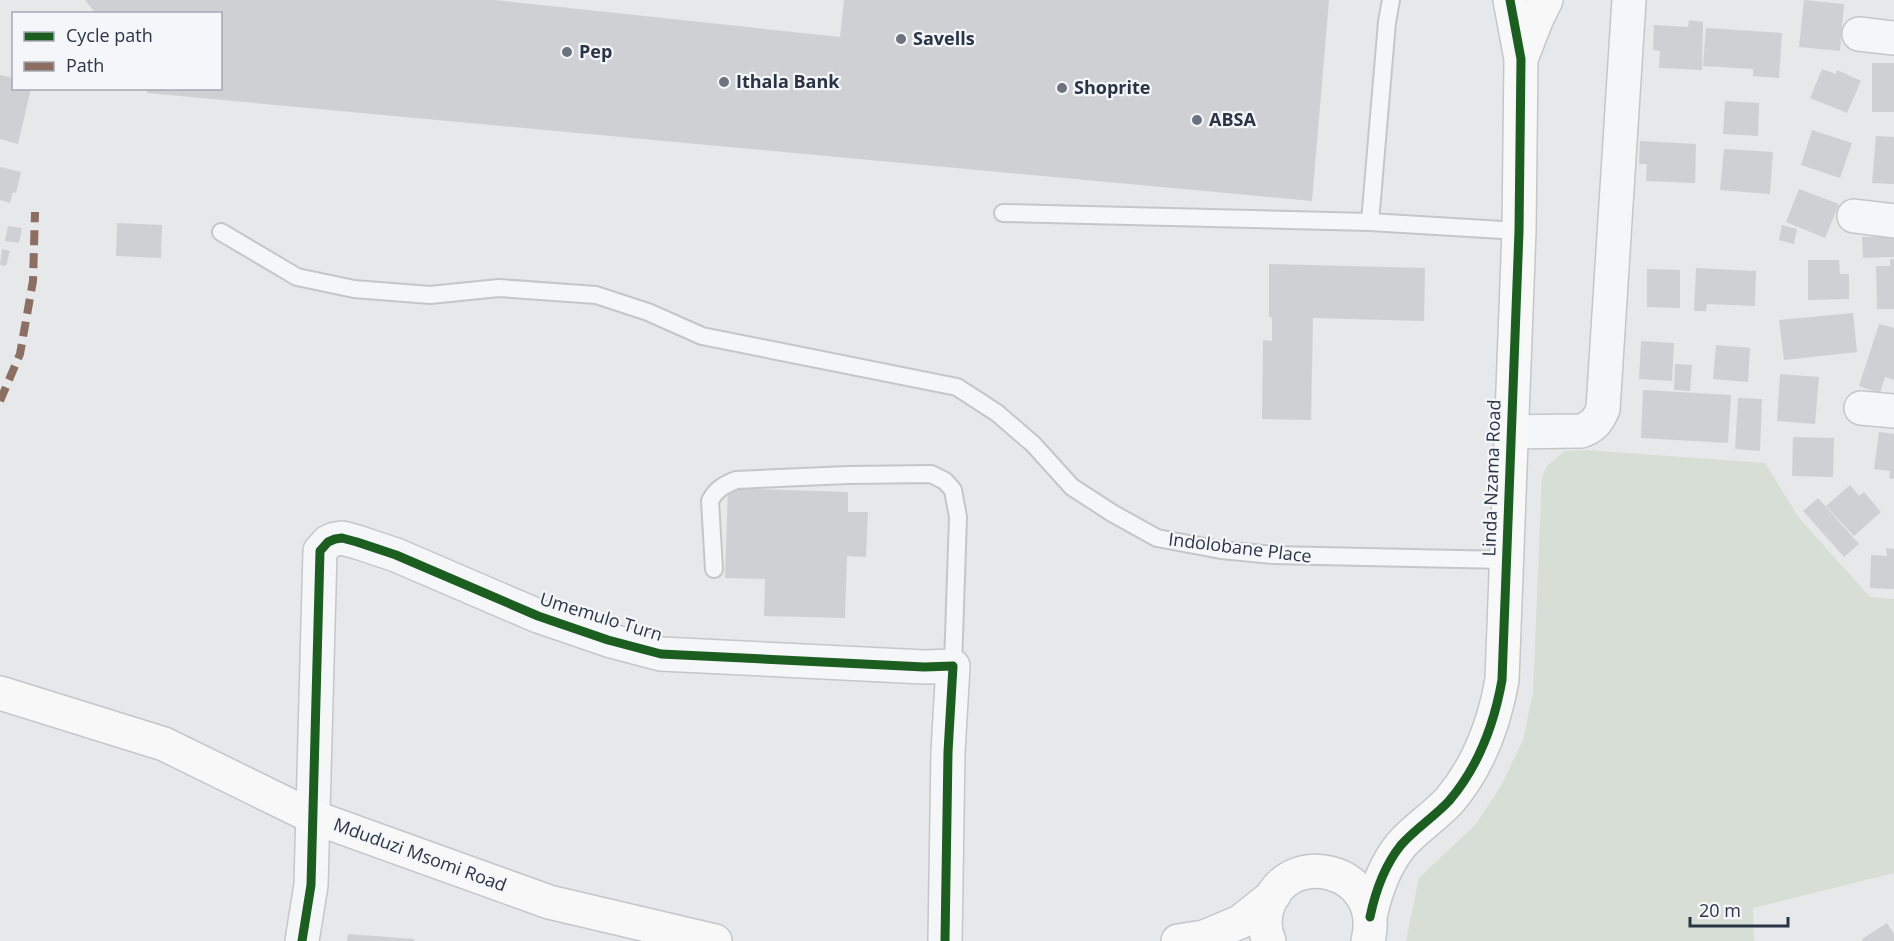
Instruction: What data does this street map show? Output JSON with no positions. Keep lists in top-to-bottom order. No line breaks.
{"streets":{"street":["Linda Nzama Road","Umemulo Turn","Mduduzi Msomi Road"],"lane":["Indolobane Place"]},"crossings":[["Linda Nzama Road","Indolobane Place"],["Umemulo Turn","Mduduzi Msomi Road"]],"places":["Savells","Pep","Ithala Bank","Shoprite","ABSA"],"legend":["Cycle path","Path"],"scale_bar":"20 m"}
